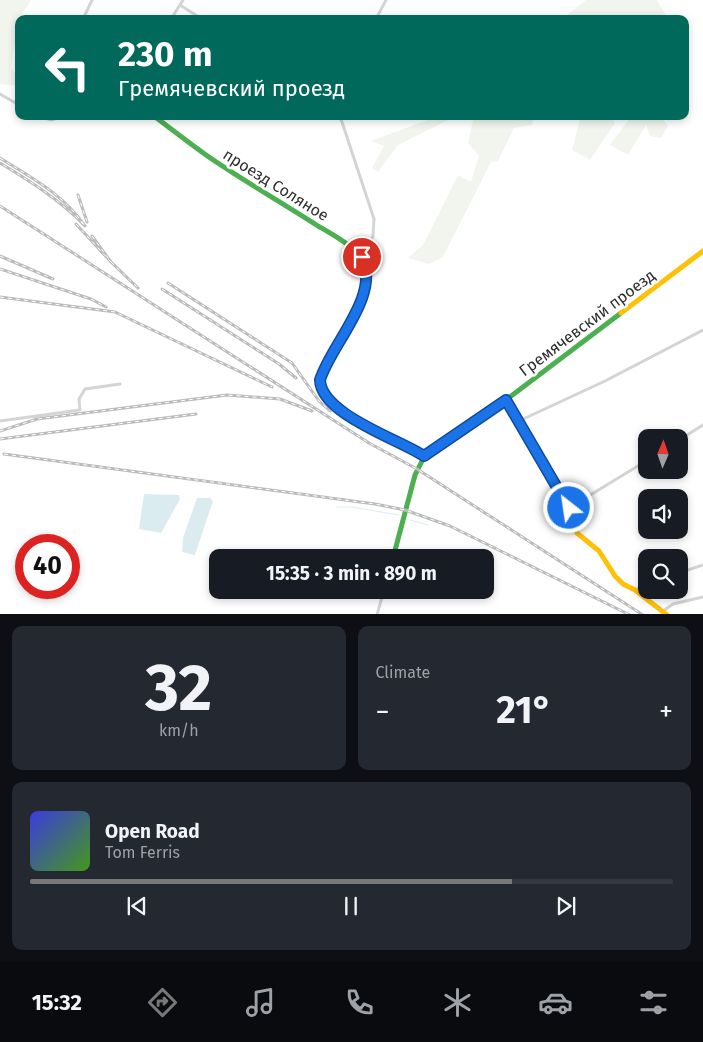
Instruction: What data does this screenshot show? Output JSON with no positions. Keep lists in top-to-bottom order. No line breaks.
{"streets":{"street":["проезд Соляное","Гремячевский проезд"]},"north":"top","page":{"turn":["230 m","Гремячевский проезд"],"limit":"40","trip":"15:35 · 3 min · 890 m","tile":[["32","km/h"],"Climate"],"heat":["−","21°","+"],"song":["Open Road","Tom Ferris"],"tabs":"15:32"}}
